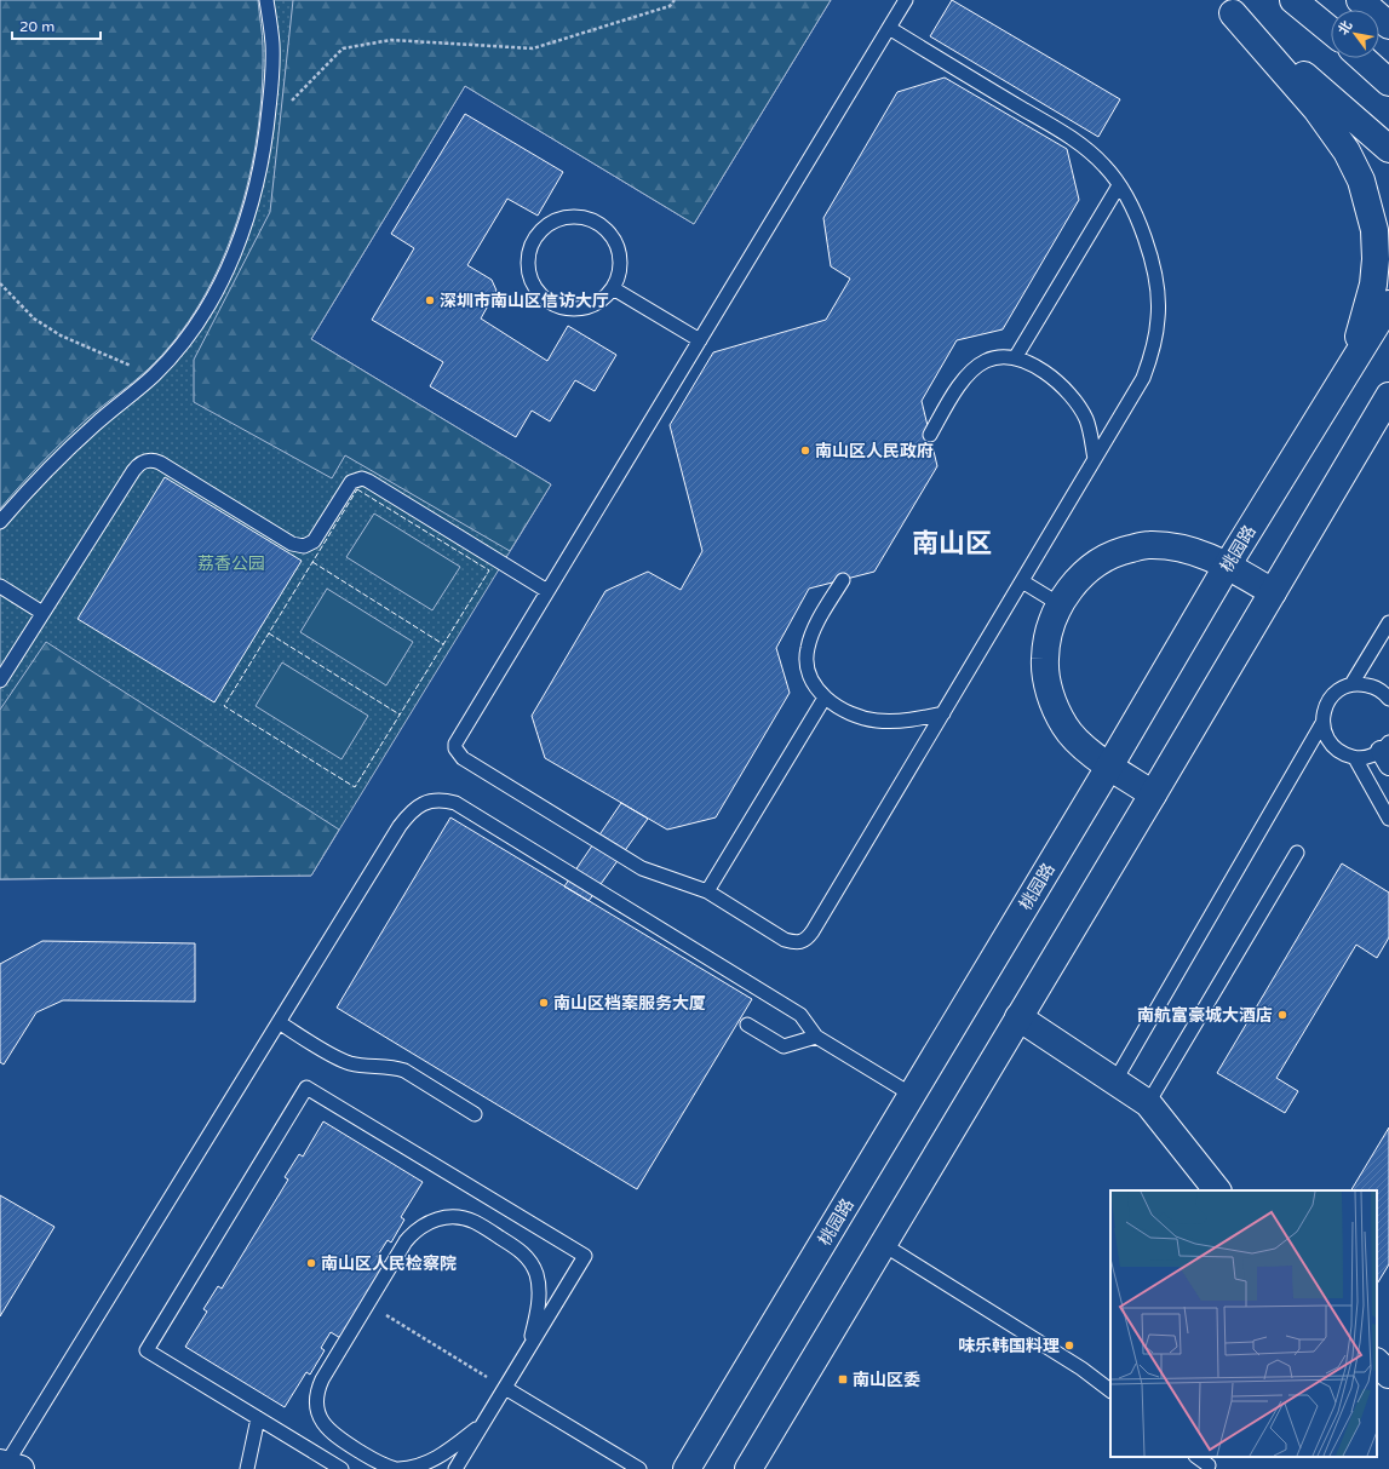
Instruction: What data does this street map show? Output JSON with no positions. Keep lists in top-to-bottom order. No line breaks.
{"streets":{"main road":["桃园路"]},"districts":["南山区"],"parks":["荔香公园"],"places":{"other":["深圳市南山区信访大厅","南山区人民政府","南山区档案服务大厦","南航富豪城大酒店","南山区人民检察院","味乐韩国料理"],"transit":["南山区委"]},"scale_bar":"20 m","north":"top left"}
